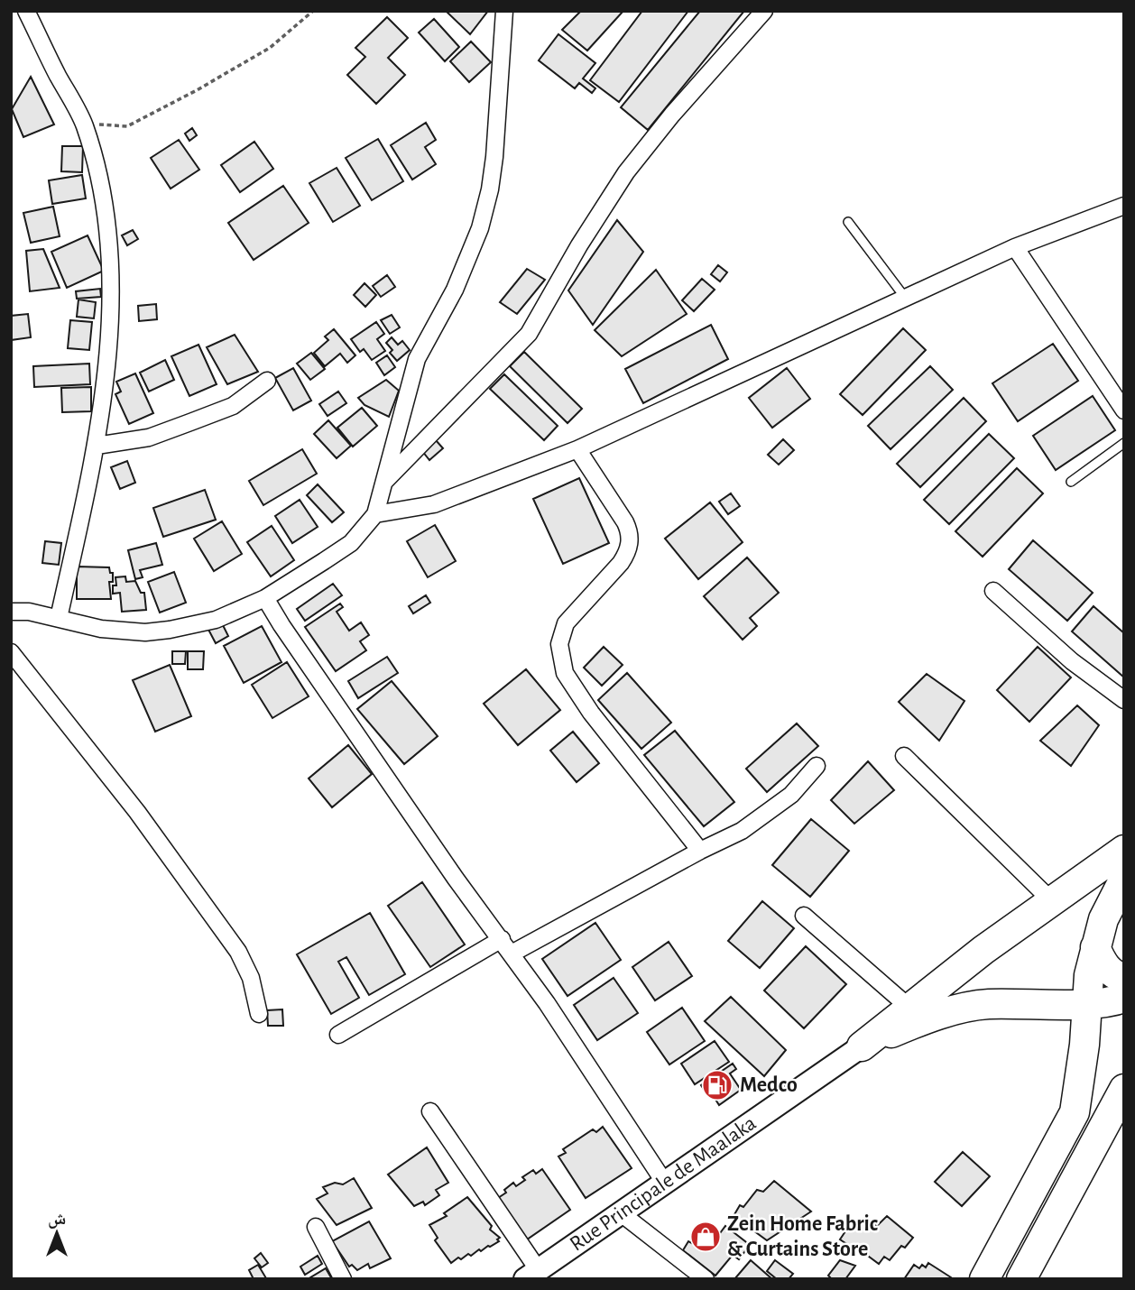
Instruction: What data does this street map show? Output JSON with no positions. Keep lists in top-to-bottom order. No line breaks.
{"streets":{"main road":["Rue Principale de Maalaka"]},"places":{"fuel station":["Medco"],"shop":["Zein Home Fabric & Curtains Store"]},"north":"top"}
